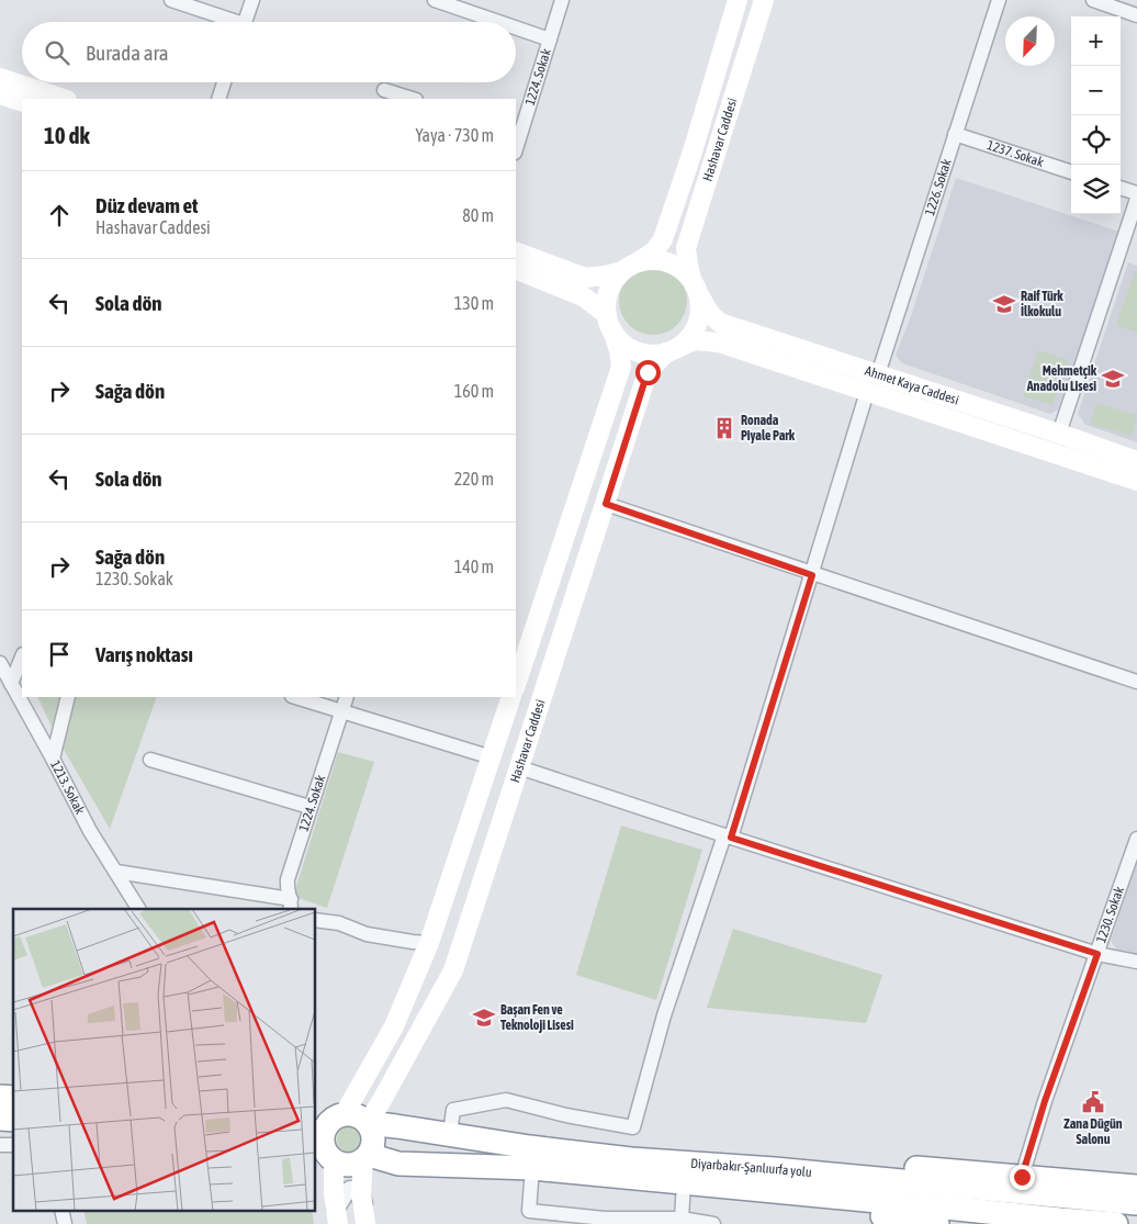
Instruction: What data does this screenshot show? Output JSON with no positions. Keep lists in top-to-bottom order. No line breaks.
{"streets":{"highway":["Diyarbakır-Şanlıurfa yolu"],"main road":["Hashavar Caddesi","Ahmet Kaya Caddesi"],"street":["1224. Sokak","1237. Sokak","1226. Sokak","1213. Sokak","1230. Sokak"]},"crossings":[["Hashavar Caddesi","Ahmet Kaya Caddesi"],["Hashavar Caddesi","Diyarbakır-Şanlıurfa yolu"],["1237. Sokak","1226. Sokak"],["1226. Sokak","Ahmet Kaya Caddesi"]],"places":{"school or university":["Raif Türk İlkokulu","Mehmetçik Anadolu Lisesi","Başarı Fen ve Teknoloji Lisesi"],"building":["Ronada Piyale Park"],"public building":["Zana Dügün Salonu"]},"north":"bottom left","page":{"map_buttons":["+","−"],"search":"Burada ara","heading":["10 dk","Yaya · 730 m"],"list":[["Düz devam et","Hashavar Caddesi","80 m"],["Sola dön","130 m"],["Sağa dön","160 m"],["Sola dön","220 m"],["Sağa dön","1230. Sokak","140 m"],"Varış noktası"]}}
